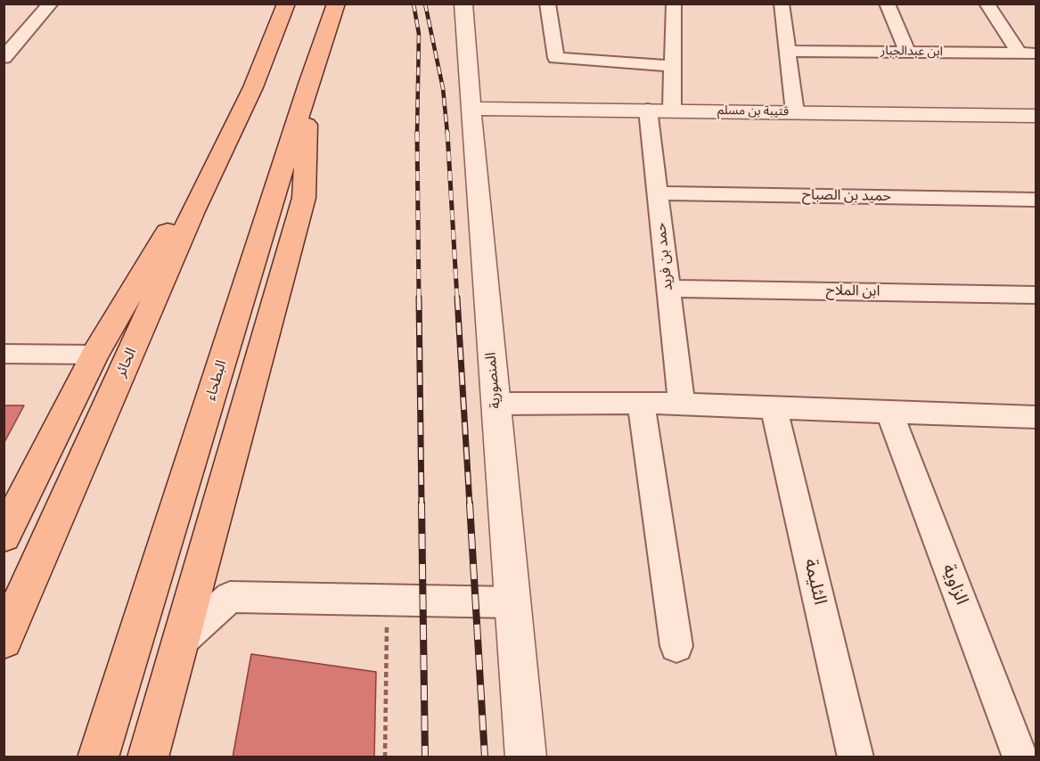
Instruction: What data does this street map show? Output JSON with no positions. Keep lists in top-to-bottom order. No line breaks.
{"streets":{"main road":["الحائر","البطحاء"],"street":["ابن عبدالجبار","قتيبة بن مسلم","حميد بن الصباح","حمد بن فريد","ابن الملاح","المنصورية","الثليمة","الزاوية"]},"crossings":[["قتيبة بن مسلم","حمد بن فريد"],["قتيبة بن مسلم","المنصورية"],["حميد بن الصباح","حمد بن فريد"],["حمد بن فريد","ابن الملاح"]]}
